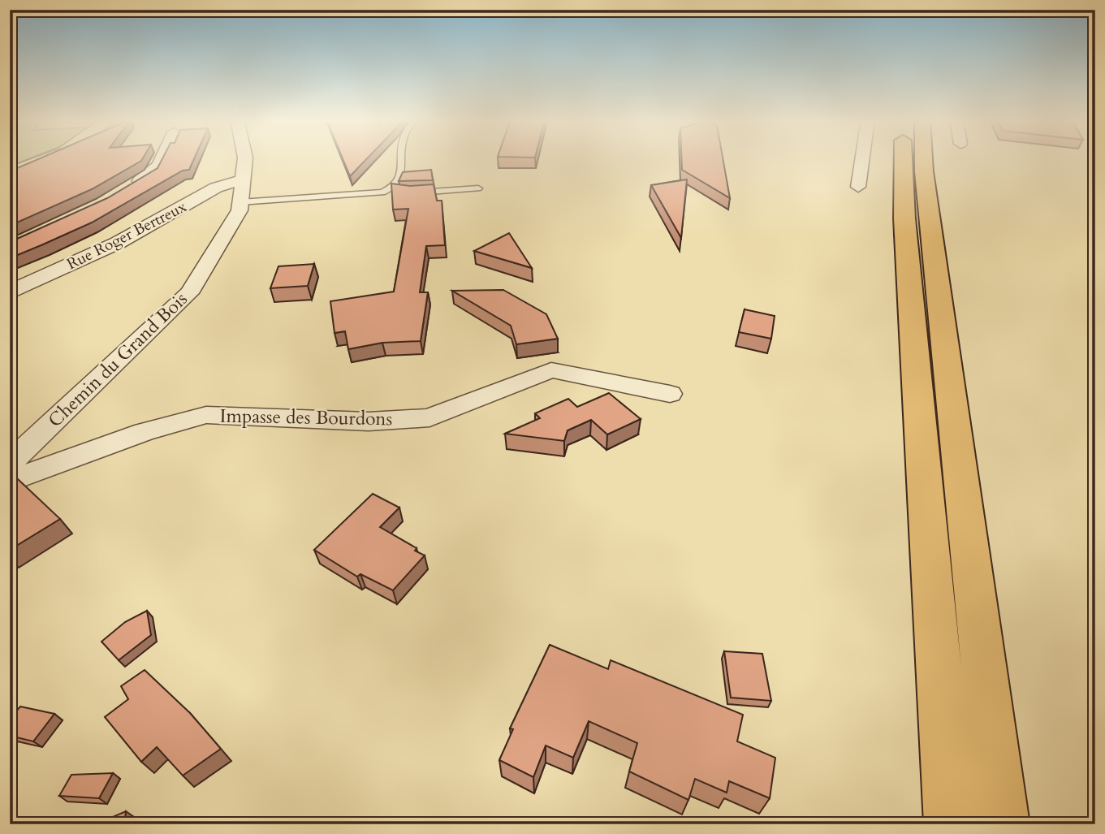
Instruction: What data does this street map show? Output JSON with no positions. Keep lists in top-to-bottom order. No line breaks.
{"streets":{"street":["Rue Roger Bertreux","Chemin du Grand Bois","Impasse des Bourdons"]},"crossings":[["Rue Roger Bertreux","Chemin du Grand Bois"]]}
